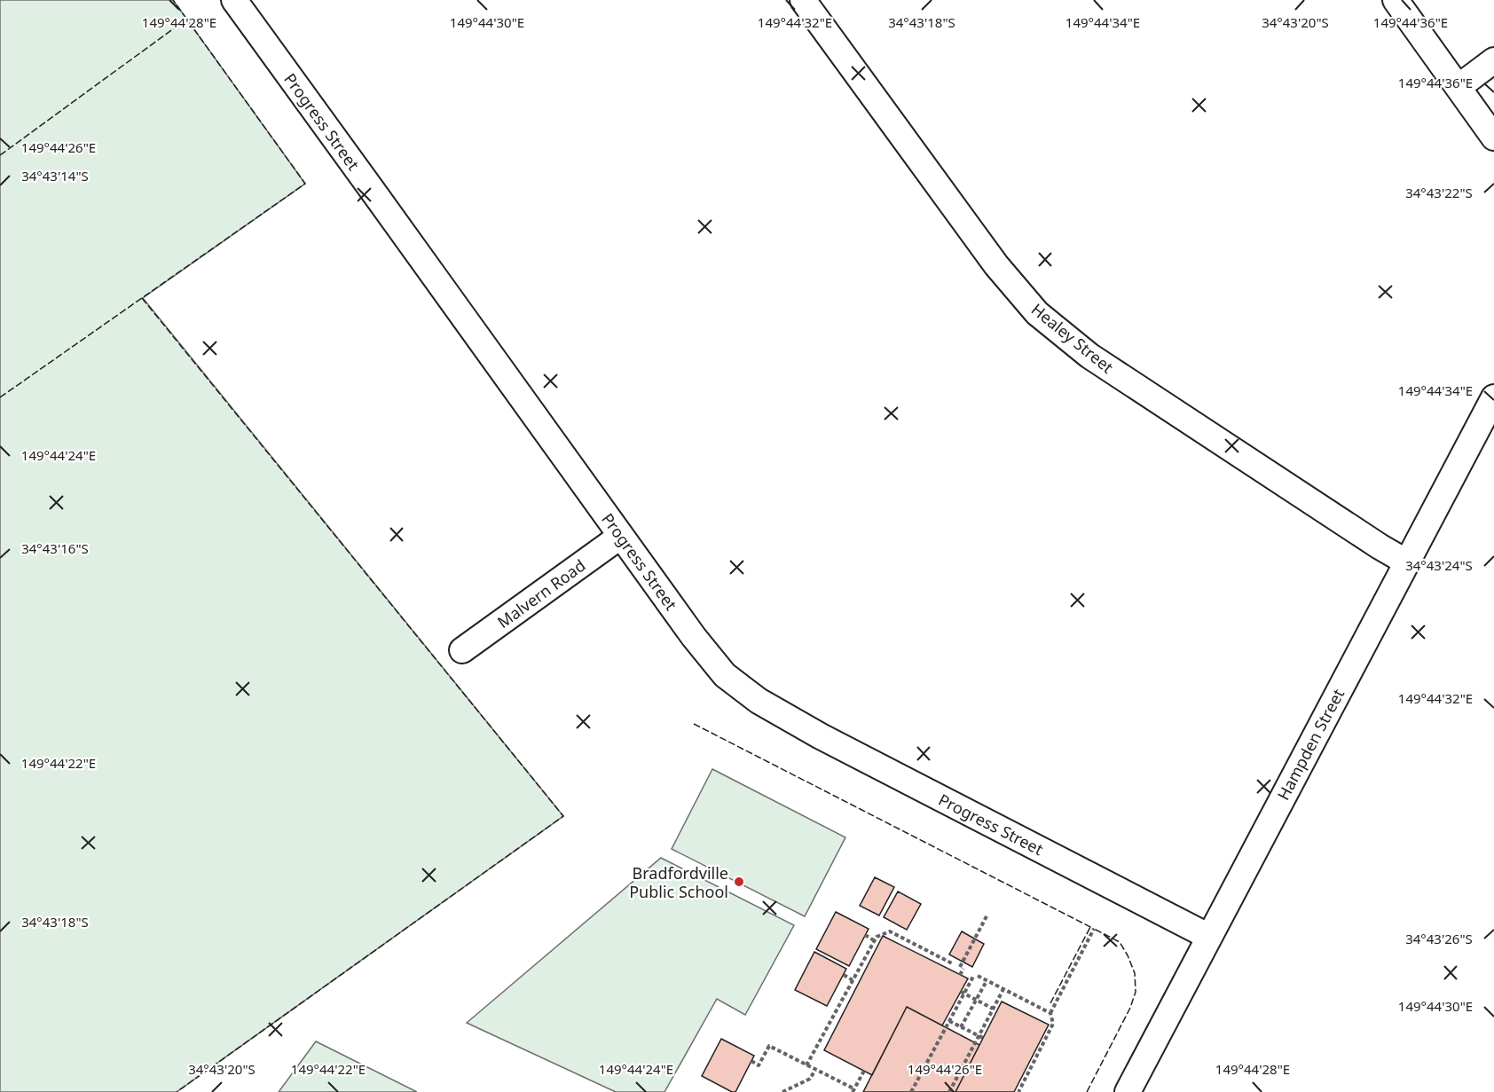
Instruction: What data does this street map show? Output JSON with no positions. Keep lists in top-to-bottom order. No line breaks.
{"streets":{"street":["Progress Street","Healey Street","Malvern Road","Hampden Street"]},"crossings":[["Progress Street","Malvern Road"],["Progress Street","Hampden Street"],["Healey Street","Hampden Street"]],"places":["Bradfordville Public School"],"coordinates":["149°44'28\"E","149°44'30\"E","149°44'32\"E","34°43'18\"S","149°44'34\"E","34°43'20\"S","149°44'36\"E","149°44'26\"E","34°43'14\"S","34°43'22\"S","149°44'24\"E","34°43'16\"S","34°43'24\"S","149°44'22\"E","34°43'26\"S"]}
